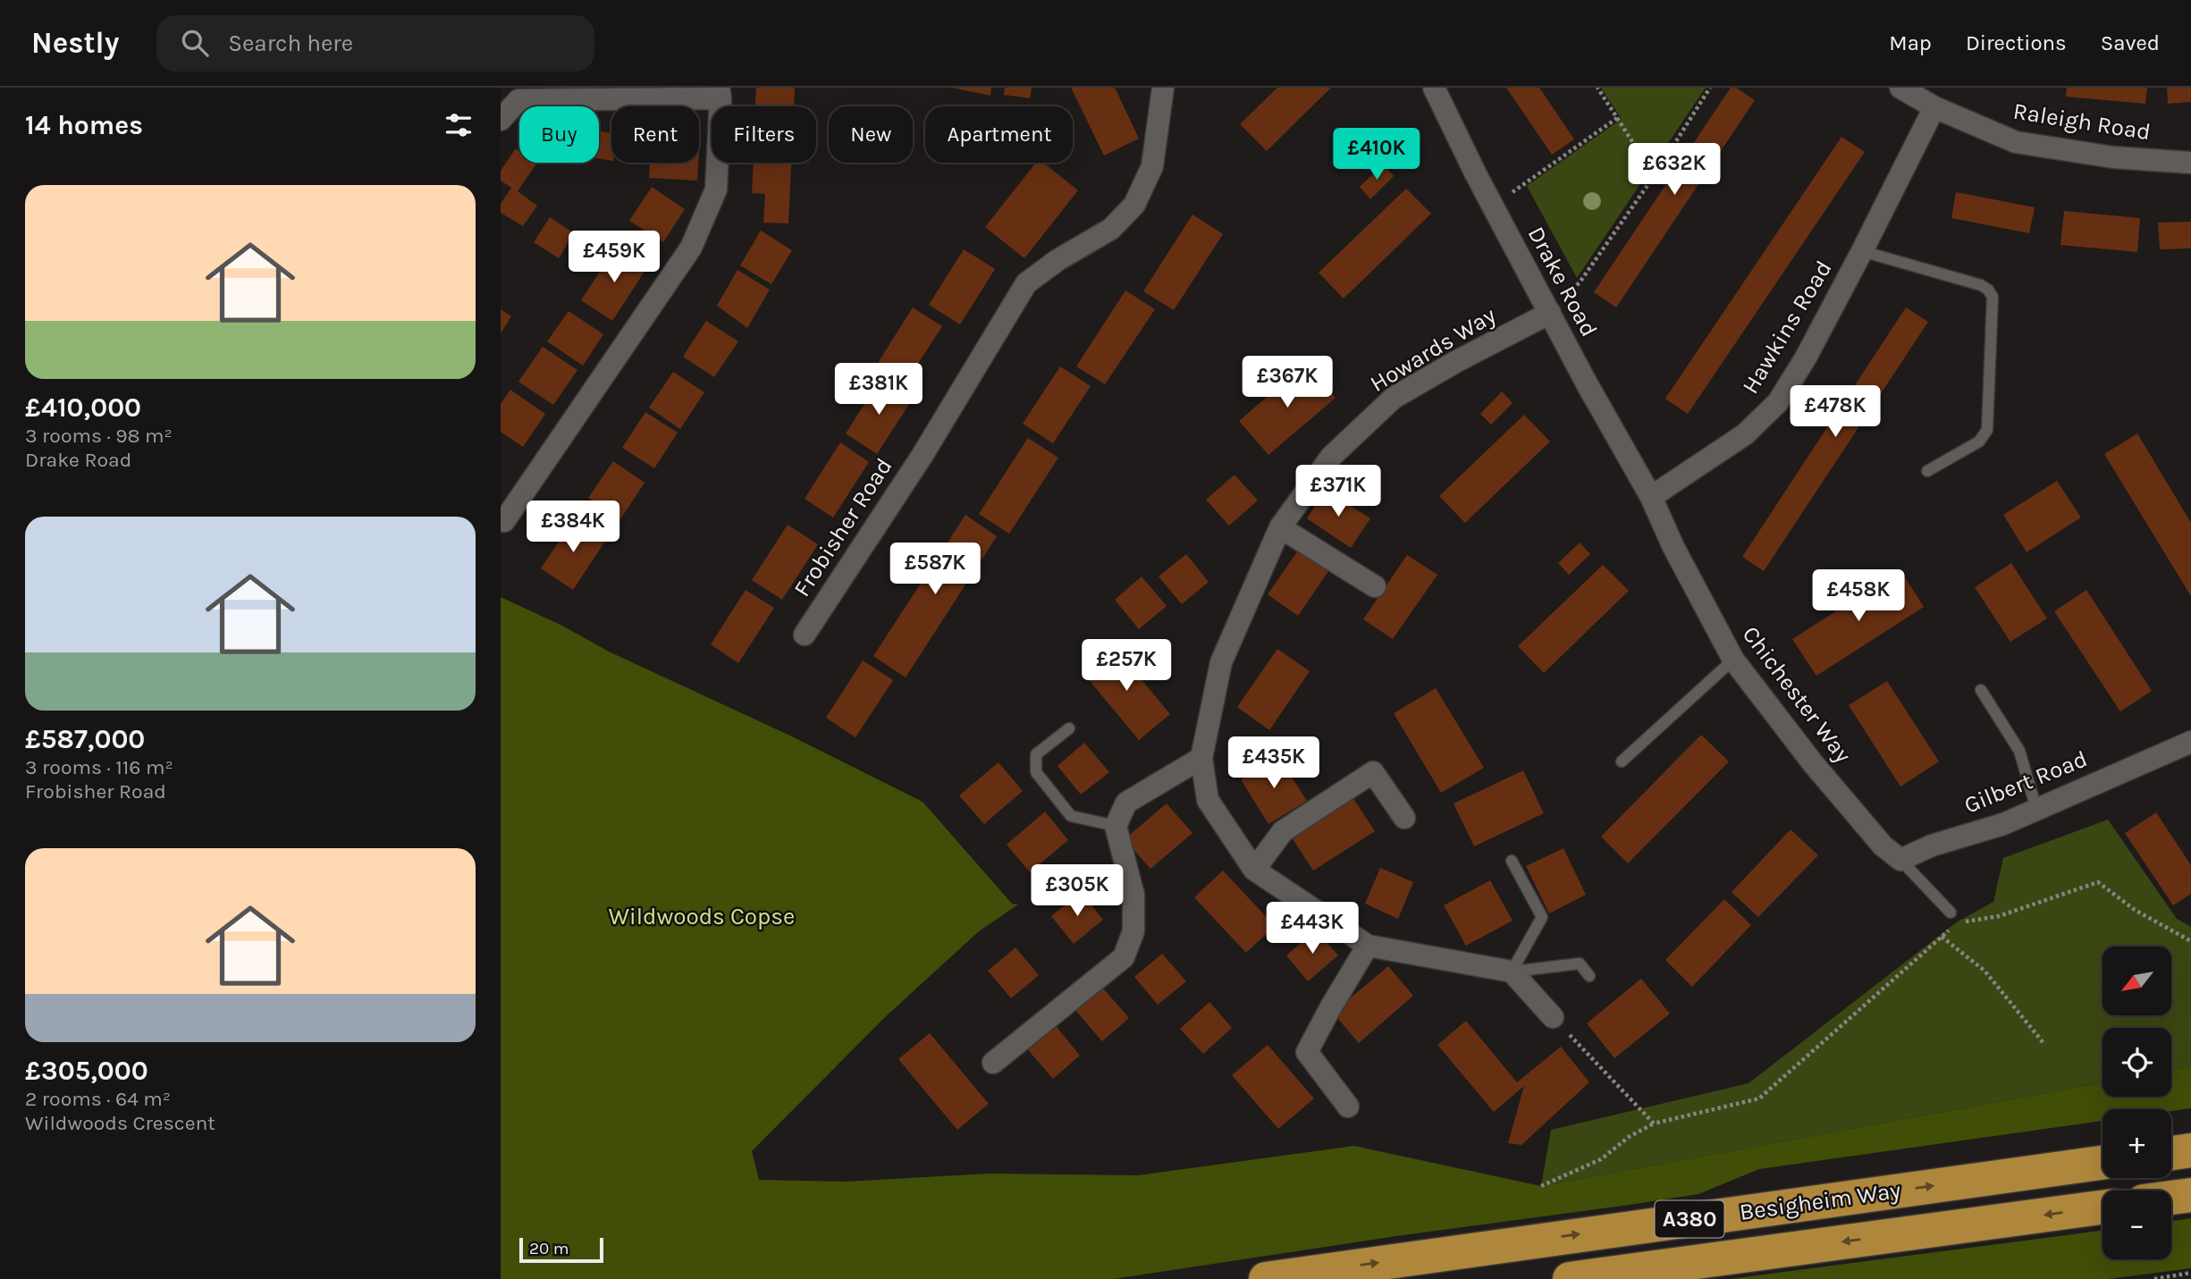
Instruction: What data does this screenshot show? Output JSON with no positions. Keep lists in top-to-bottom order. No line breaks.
{"streets":{"highway":["Besigheim Way","A380"],"street":["Raleigh Road","Drake Road","Hawkins Road","Howards Way","Frobisher Road","Chichester Way","Gilbert Road"]},"crossings":[["Raleigh Road","Hawkins Road"],["Drake Road","Hawkins Road"],["Drake Road","Howards Way"],["Drake Road","Chichester Way"],["Hawkins Road","Chichester Way"],["Chichester Way","Gilbert Road"]],"parks":["Wildwoods Copse"],"scale_bar":"20 m","north":"bottom left","page":{"header":"Nestly","search":"Search here","nav":["Map","Directions","Saved"],"heading":"14 homes","chip":["Buy","Rent","Filters","New","Apartment"],"price":["£410K","£632K","£459K","£367K","£381K","£478K","£371K","£384K","£587K","£458K","£257K","£435K","£305K","£443K"],"list":[{"name":"£410,000","note":"3 rooms · 98 m² · Drake Road"},{"name":"£587,000","note":"3 rooms · 116 m² · Frobisher Road"},{"name":"£305,000","note":"2 rooms · 64 m² · Wildwoods Crescent"}],"map_buttons":["+","−"],"scale":"20 m"}}
